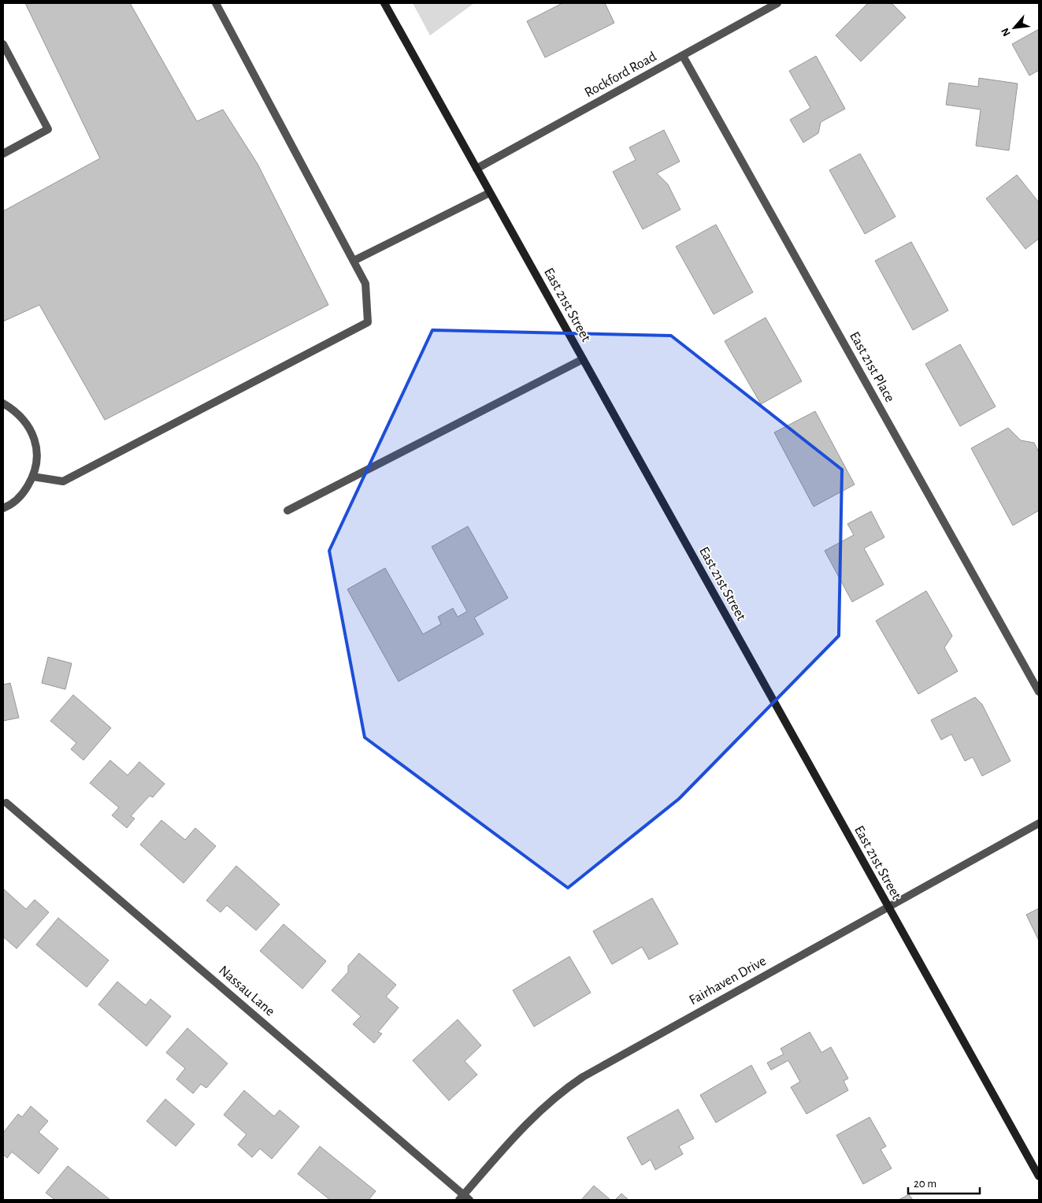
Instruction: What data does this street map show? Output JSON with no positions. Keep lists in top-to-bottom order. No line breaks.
{"streets":{"main road":["East 21st Street"],"street":["Rockford Road","East 21st Place","Fairhaven Drive","Nassau Lane"]},"crossings":[["Rockford Road","East 21st Street"],["Rockford Road","East 21st Place"],["East 21st Street","Fairhaven Drive"],["Fairhaven Drive","Nassau Lane"]],"scale_bar":"20 m","north":"bottom left"}
